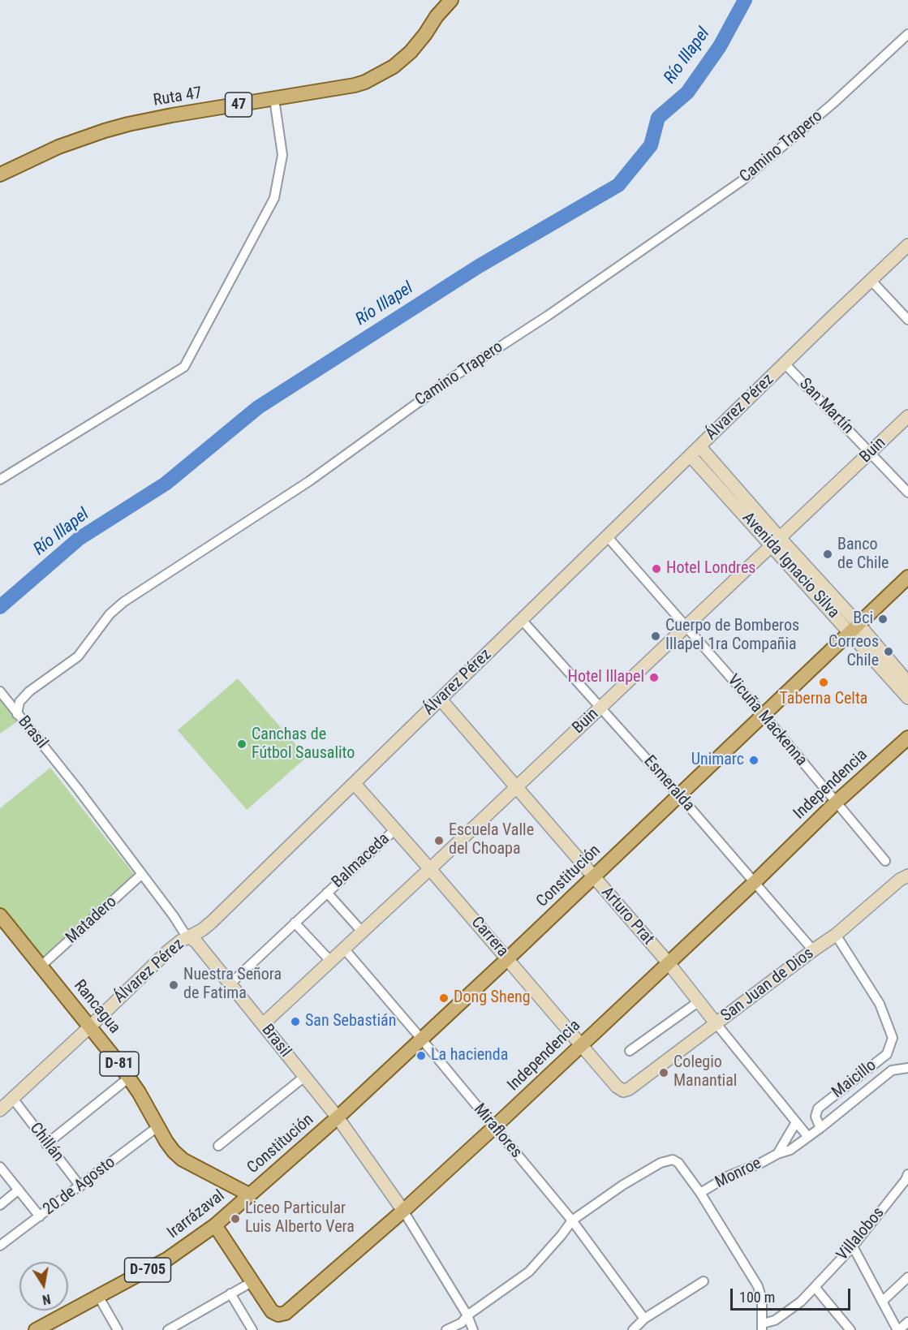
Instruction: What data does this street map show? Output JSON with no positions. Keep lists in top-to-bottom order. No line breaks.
{"streets":{"main road":["Ruta 47","47","Independencia","Constitución","Rancagua","D-81","Irarrázaval","D-705"],"street":["Camino Trapero","San Martín","Álvarez Pérez","Buin","Avenida Ignacio Silva","Vicuña Mackenna","Brasil","Esmeralda","Balmaceda","Arturo Prat","Matadero","Carrera","San Juan de Dios","Maicillo","Miraflores","Chillán","Monroe","20 de Agosto","Villalobos"]},"crossings":[["Camino Trapero","Brasil"],["San Martín","Álvarez Pérez"],["San Martín","Buin"],["Álvarez Pérez","Avenida Ignacio Silva"],["Álvarez Pérez","Vicuña Mackenna"],["Álvarez Pérez","Brasil"],["Álvarez Pérez","Esmeralda"],["Álvarez Pérez","Arturo Prat"],["Álvarez Pérez","Carrera"],["Álvarez Pérez","Rancagua"],["Álvarez Pérez","Chillán"],["Buin","Avenida Ignacio Silva"],["Buin","Vicuña Mackenna"],["Buin","Brasil"],["Buin","Esmeralda"],["Buin","Arturo Prat"],["Buin","Carrera"],["Buin","Miraflores"],["Avenida Ignacio Silva","Constitución"],["Vicuña Mackenna","Independencia"],["Vicuña Mackenna","Constitución"],["Brasil","Independencia"],["Brasil","Balmaceda"],["Brasil","Constitución"],["Brasil","Matadero"],["Esmeralda","Independencia"],["Esmeralda","Constitución"],["Esmeralda","San Juan de Dios"],["Independencia","Arturo Prat"],["Independencia","Carrera"],["Independencia","Miraflores"],["Independencia","Irarrázaval"],["Balmaceda","Carrera"],["Constitución","Arturo Prat"],["Constitución","Carrera"],["Constitución","Rancagua"],["Constitución","Miraflores"],["Constitución","Irarrázaval"],["Arturo Prat","San Juan de Dios"],["Arturo Prat","Monroe"],["Matadero","Rancagua"],["Carrera","San Juan de Dios"],["San Juan de Dios","Maicillo"],["Rancagua","20 de Agosto"],["Rancagua","Irarrázaval"],["Maicillo","Monroe"],["Chillán","20 de Agosto"]],"water":["Río Illapel"],"places":["Banco de Chile","Hotel Londres","Bci","Cuerpo de Bomberos Illapel 1ra Compañia","Correos Chile","Hotel Illapel","Taberna Celta","Canchas de Fútbol Sausalito","Unimarc","Escuela Valle del Choapa","Nuestra Señora de Fatima","Dong Sheng","San Sebastián","La hacienda","Colegio Manantial","Liceo Particular Luis Alberto Vera"],"scale_bar":"100 m","north":"bottom"}
